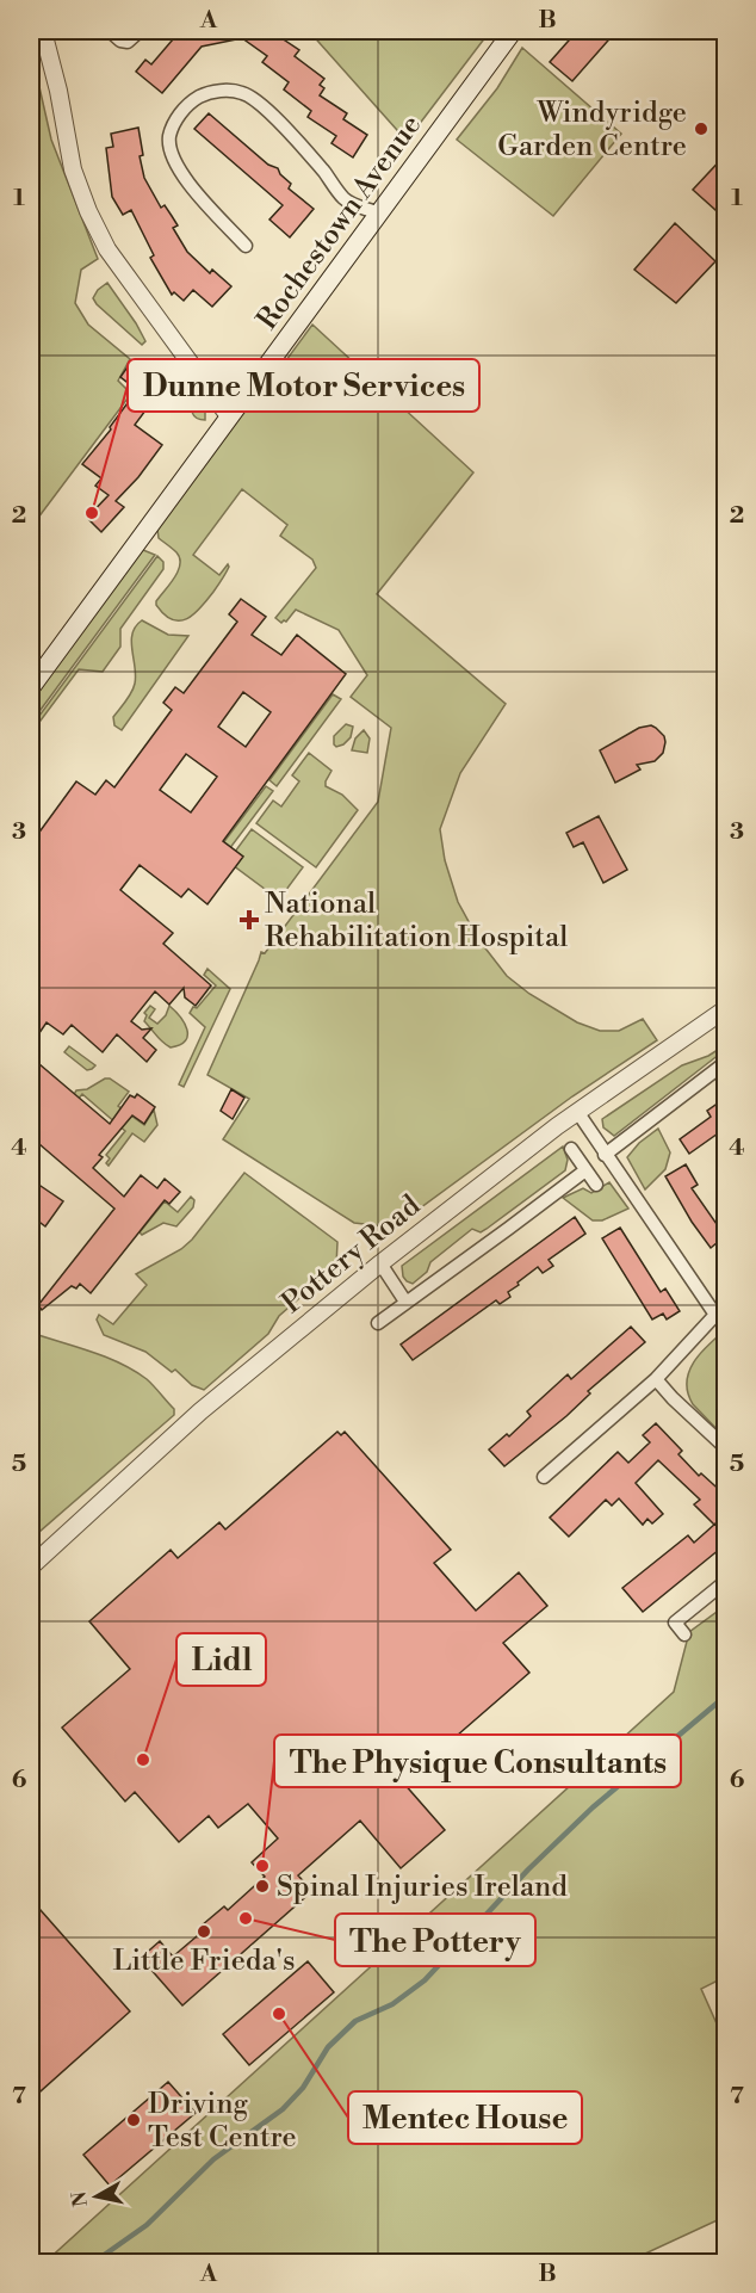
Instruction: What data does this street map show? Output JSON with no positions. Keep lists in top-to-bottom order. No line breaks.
{"streets":{"main road":["Rochestown Avenue"],"street":["Pottery Road"]},"places":{"other":["Windyridge Garden Centre","Dunne Motor Services","Lidl","The Physique Consultants","Spinal Injuries Ireland","The Pottery","Little Frieda's","Mentec House","Driving Test Centre"],"health":["National Rehabilitation Hospital"]},"north":"left","grid":{"columns":["A","B"],"rows":["1","2","3","4","5","6","7"]}}
